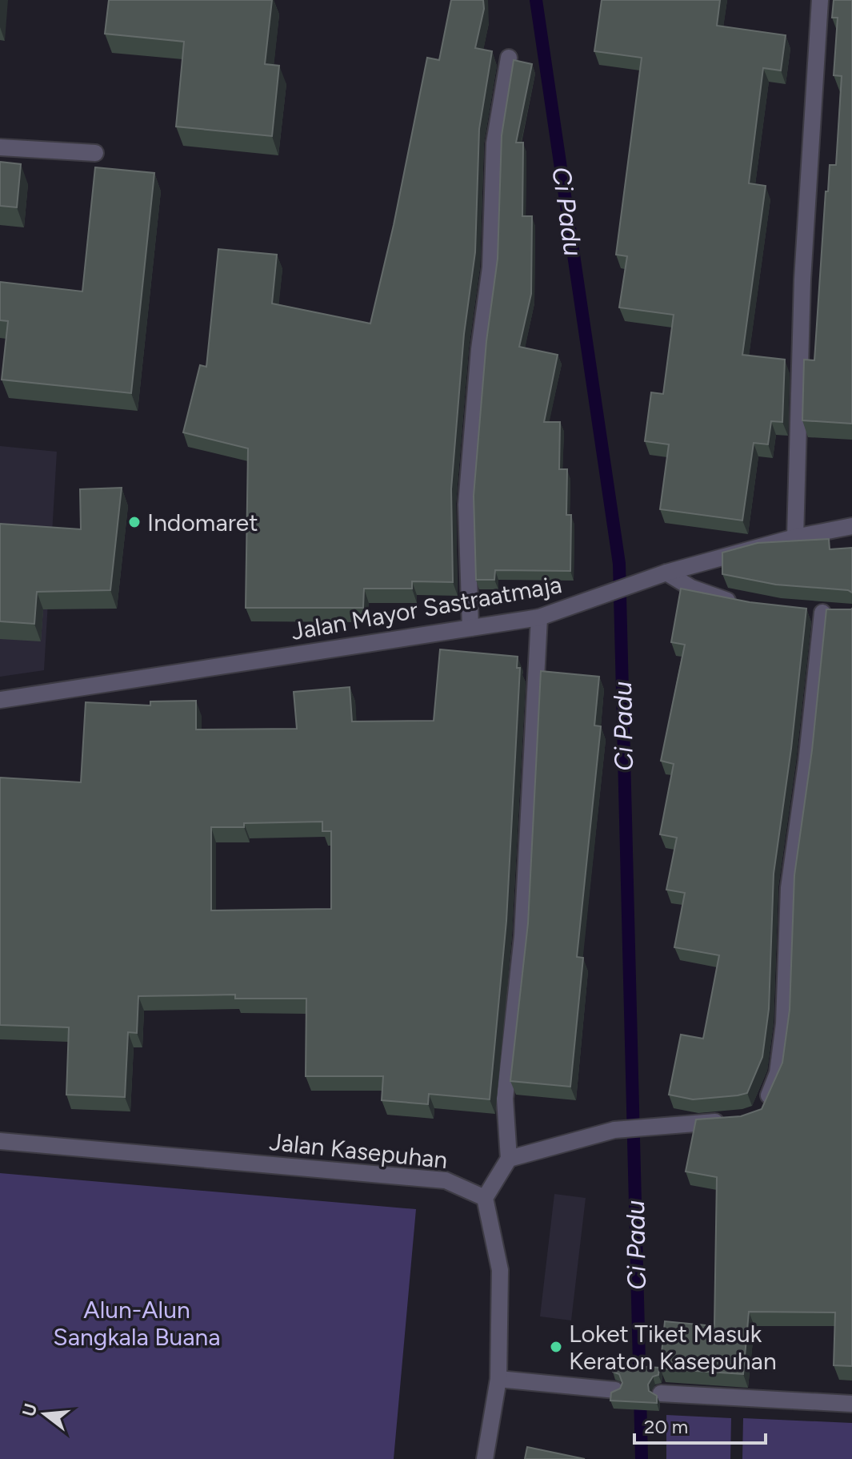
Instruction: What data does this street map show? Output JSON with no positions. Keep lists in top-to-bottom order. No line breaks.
{"streets":{"street":["Jalan Mayor Sastraatmaja","Jalan Kasepuhan"]},"water":["Ci Padu"],"parks":["Alun-Alun Sangkala Buana"],"places":["Indomaret","Loket Tiket Masuk Keraton Kasepuhan"],"scale_bar":"20 m","north":"left"}
